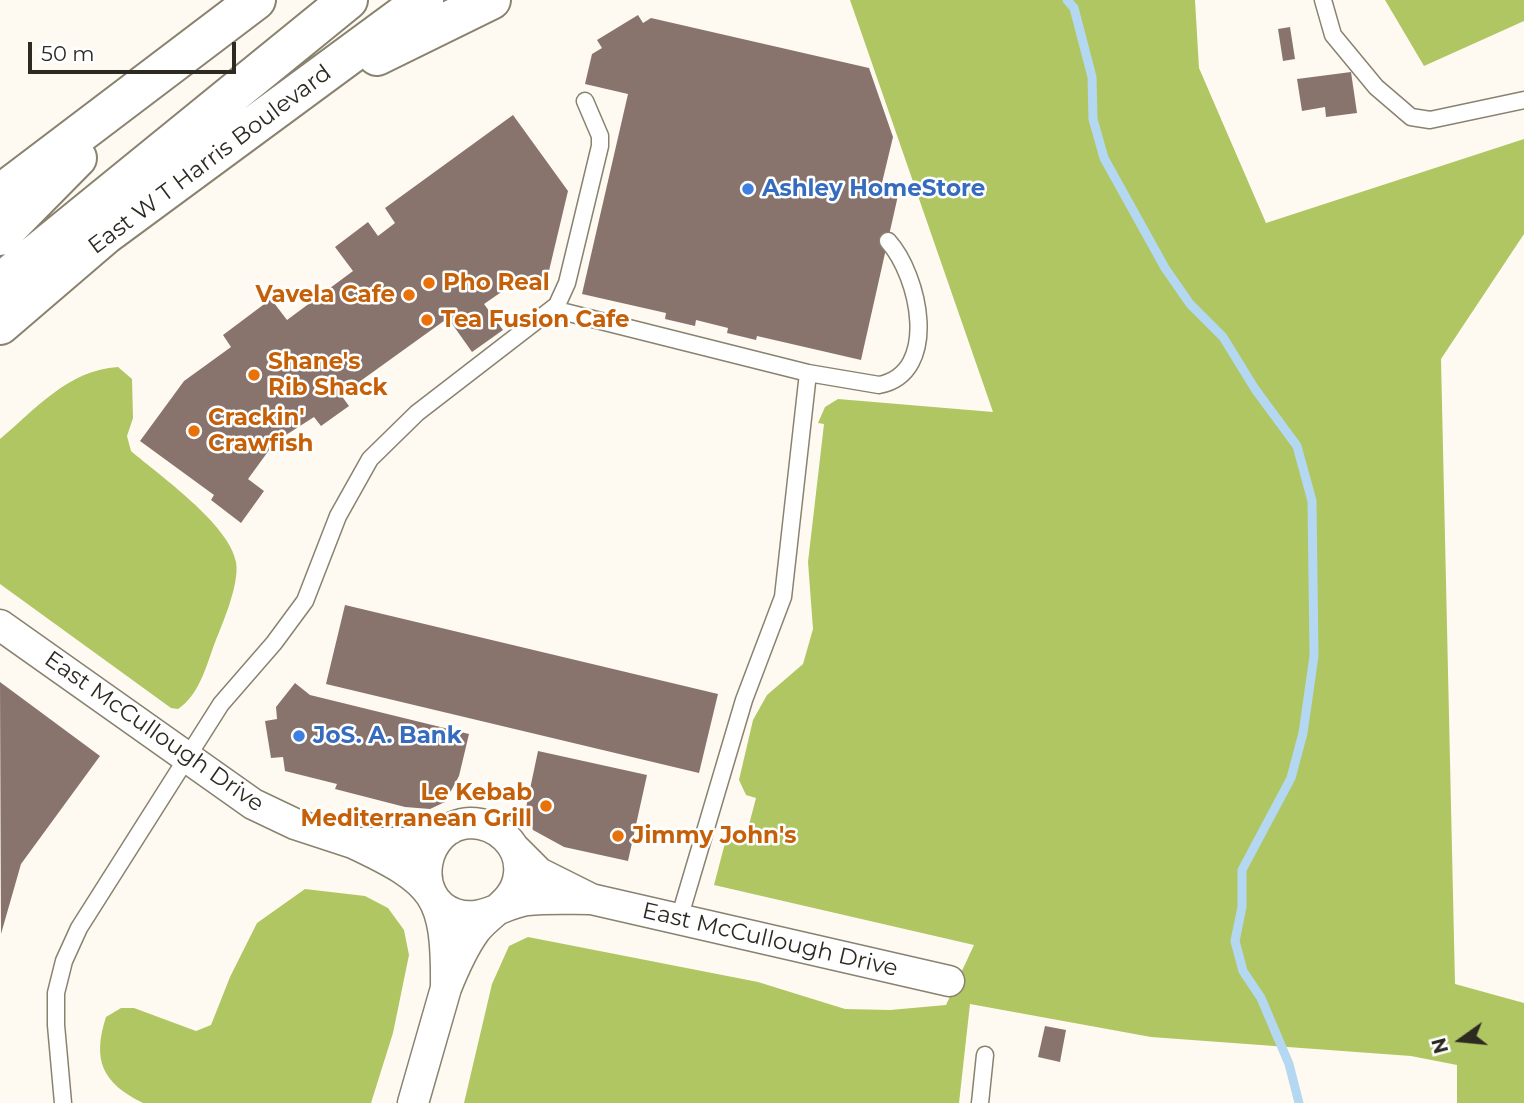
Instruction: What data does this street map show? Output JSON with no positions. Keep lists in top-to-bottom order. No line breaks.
{"streets":{"main road":["East W T Harris Boulevard"],"street":["East McCullough Drive"]},"places":["Ashley HomeStore","Pho Real","Vavela Cafe","Tea Fusion Cafe","Shane's Rib Shack","Crackin' Crawfish","JoS. A. Bank","Le Kebab Mediterranean Grill","Jimmy John's"],"scale_bar":"50 m","north":"left"}
